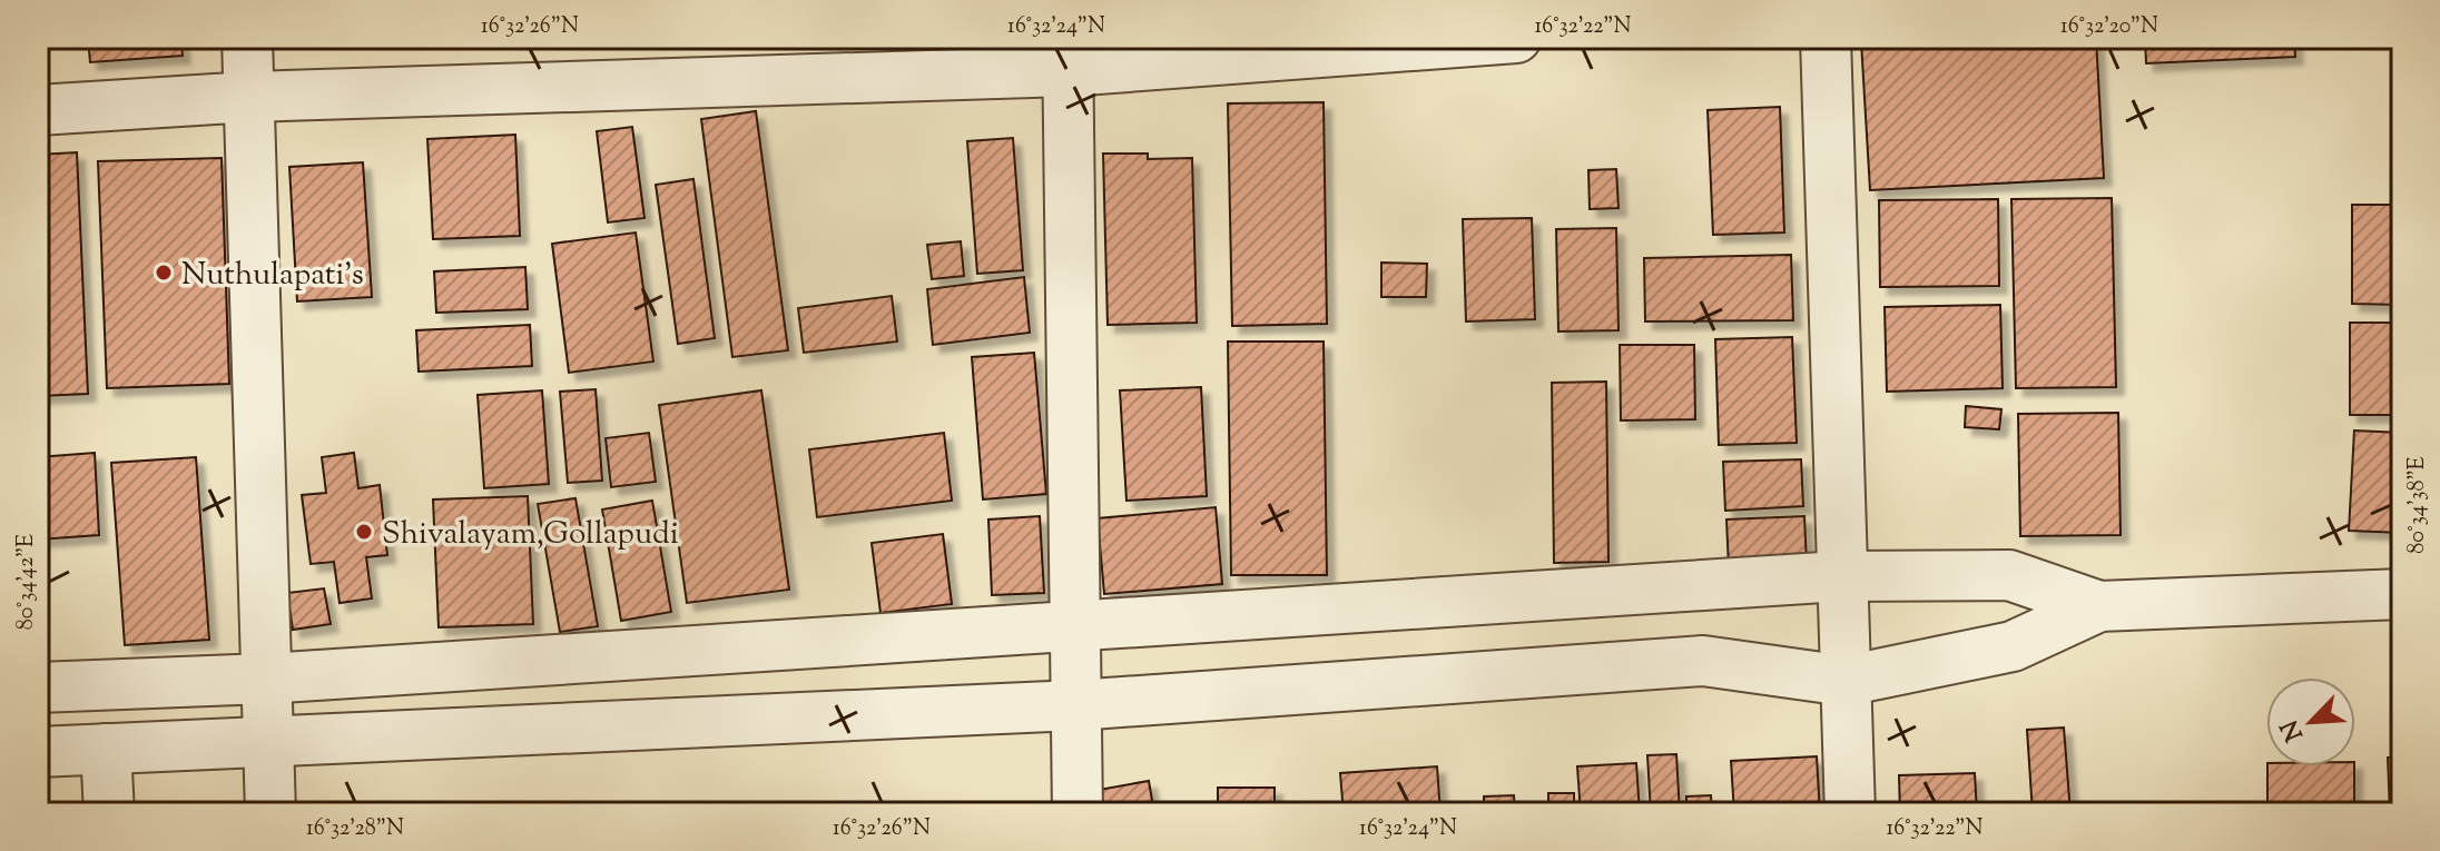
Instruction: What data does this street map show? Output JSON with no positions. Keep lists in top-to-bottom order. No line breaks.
{"places":["Nuthulapati's","Shivalayam,Gollapudi"],"north":"bottom left","coordinates":["16°32'26\"N","16°32'24\"N","16°32'22\"N","16°32'20\"N","80°34'38\"E","80°34'42\"E","16°32'28\"N"]}
